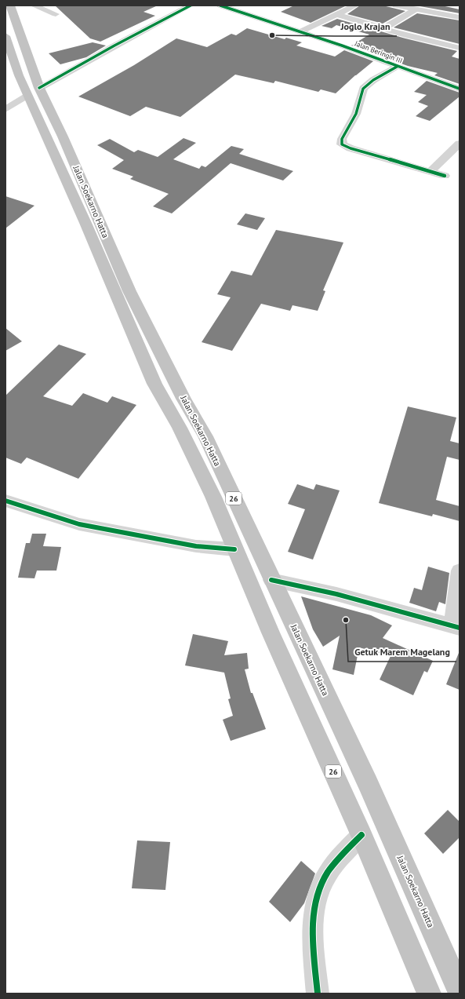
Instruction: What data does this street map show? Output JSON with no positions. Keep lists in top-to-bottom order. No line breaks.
{"streets":{"highway":["Jalan Soekarno Hatta","26"],"street":["Jalan Beringin III"]},"places":["Joglo Krajan","Getuk Marem Magelang"]}
